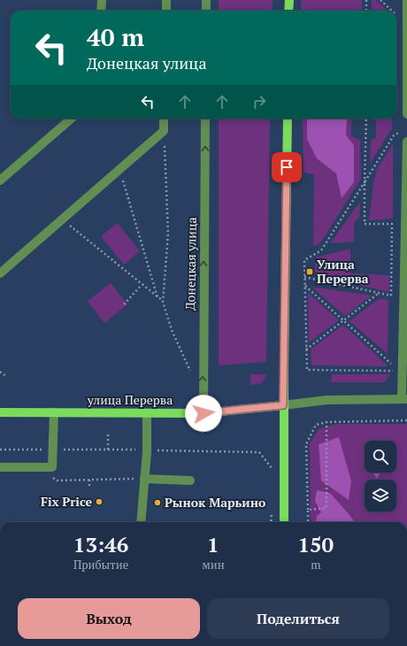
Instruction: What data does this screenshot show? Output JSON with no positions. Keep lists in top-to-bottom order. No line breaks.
{"streets":{"main road":["улица Перерва"],"street":["Донецкая улица"]},"crossings":[["Донецкая улица","улица Перерва"]],"one_way":["Донецкая улица"],"places":{"transit":["Улица Перерва"],"other":["Fix Price","Рынок Марьино"]},"page":{"turn":["40 m","Донецкая улица"],"eta":["13:46","Прибытие","1","мин","150","m"],"buttons":["Выход","Поделиться"]}}
